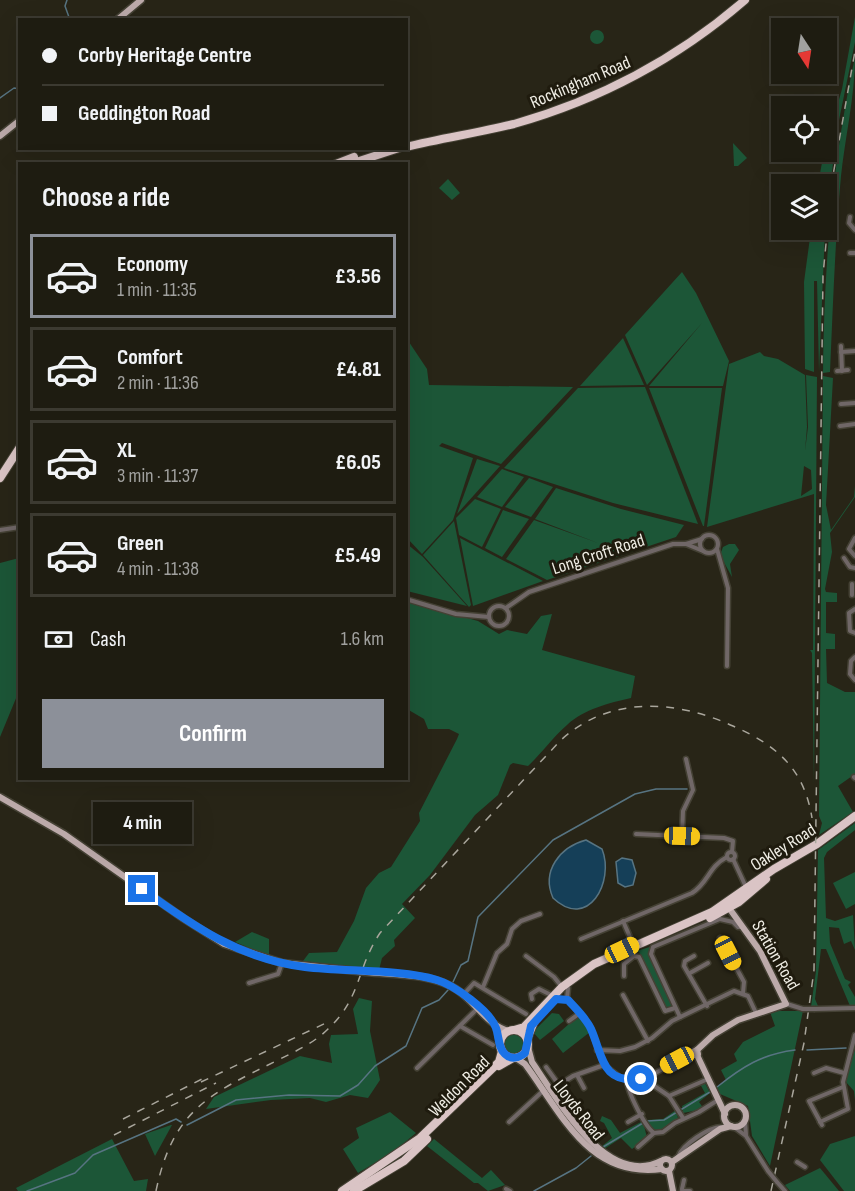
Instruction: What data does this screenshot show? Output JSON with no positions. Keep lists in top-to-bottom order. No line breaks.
{"streets":{"highway":["Rockingham Road","Oakley Road","Weldon Road"],"main road":["Station Road","Lloyds Road"],"street":["Long Croft Road"]},"crossings":[["Oakley Road","Station Road"],["Weldon Road","Lloyds Road"]],"north":"bottom","page":{"banner":["Corby Heritage Centre","Geddington Road"],"heading":"Choose a ride","list":[{"name":"Economy","note":"1 min · 11:35","value":"£3.56"},{"name":"Comfort","note":"2 min · 11:36","value":"£4.81"},{"name":"XL","note":"3 min · 11:37","value":"£6.05"},{"name":"Green","note":"4 min · 11:38","value":"£5.49"}],"pay":["Cash","1.6 km"],"buttons":"Confirm","bubble":"4 min"}}
